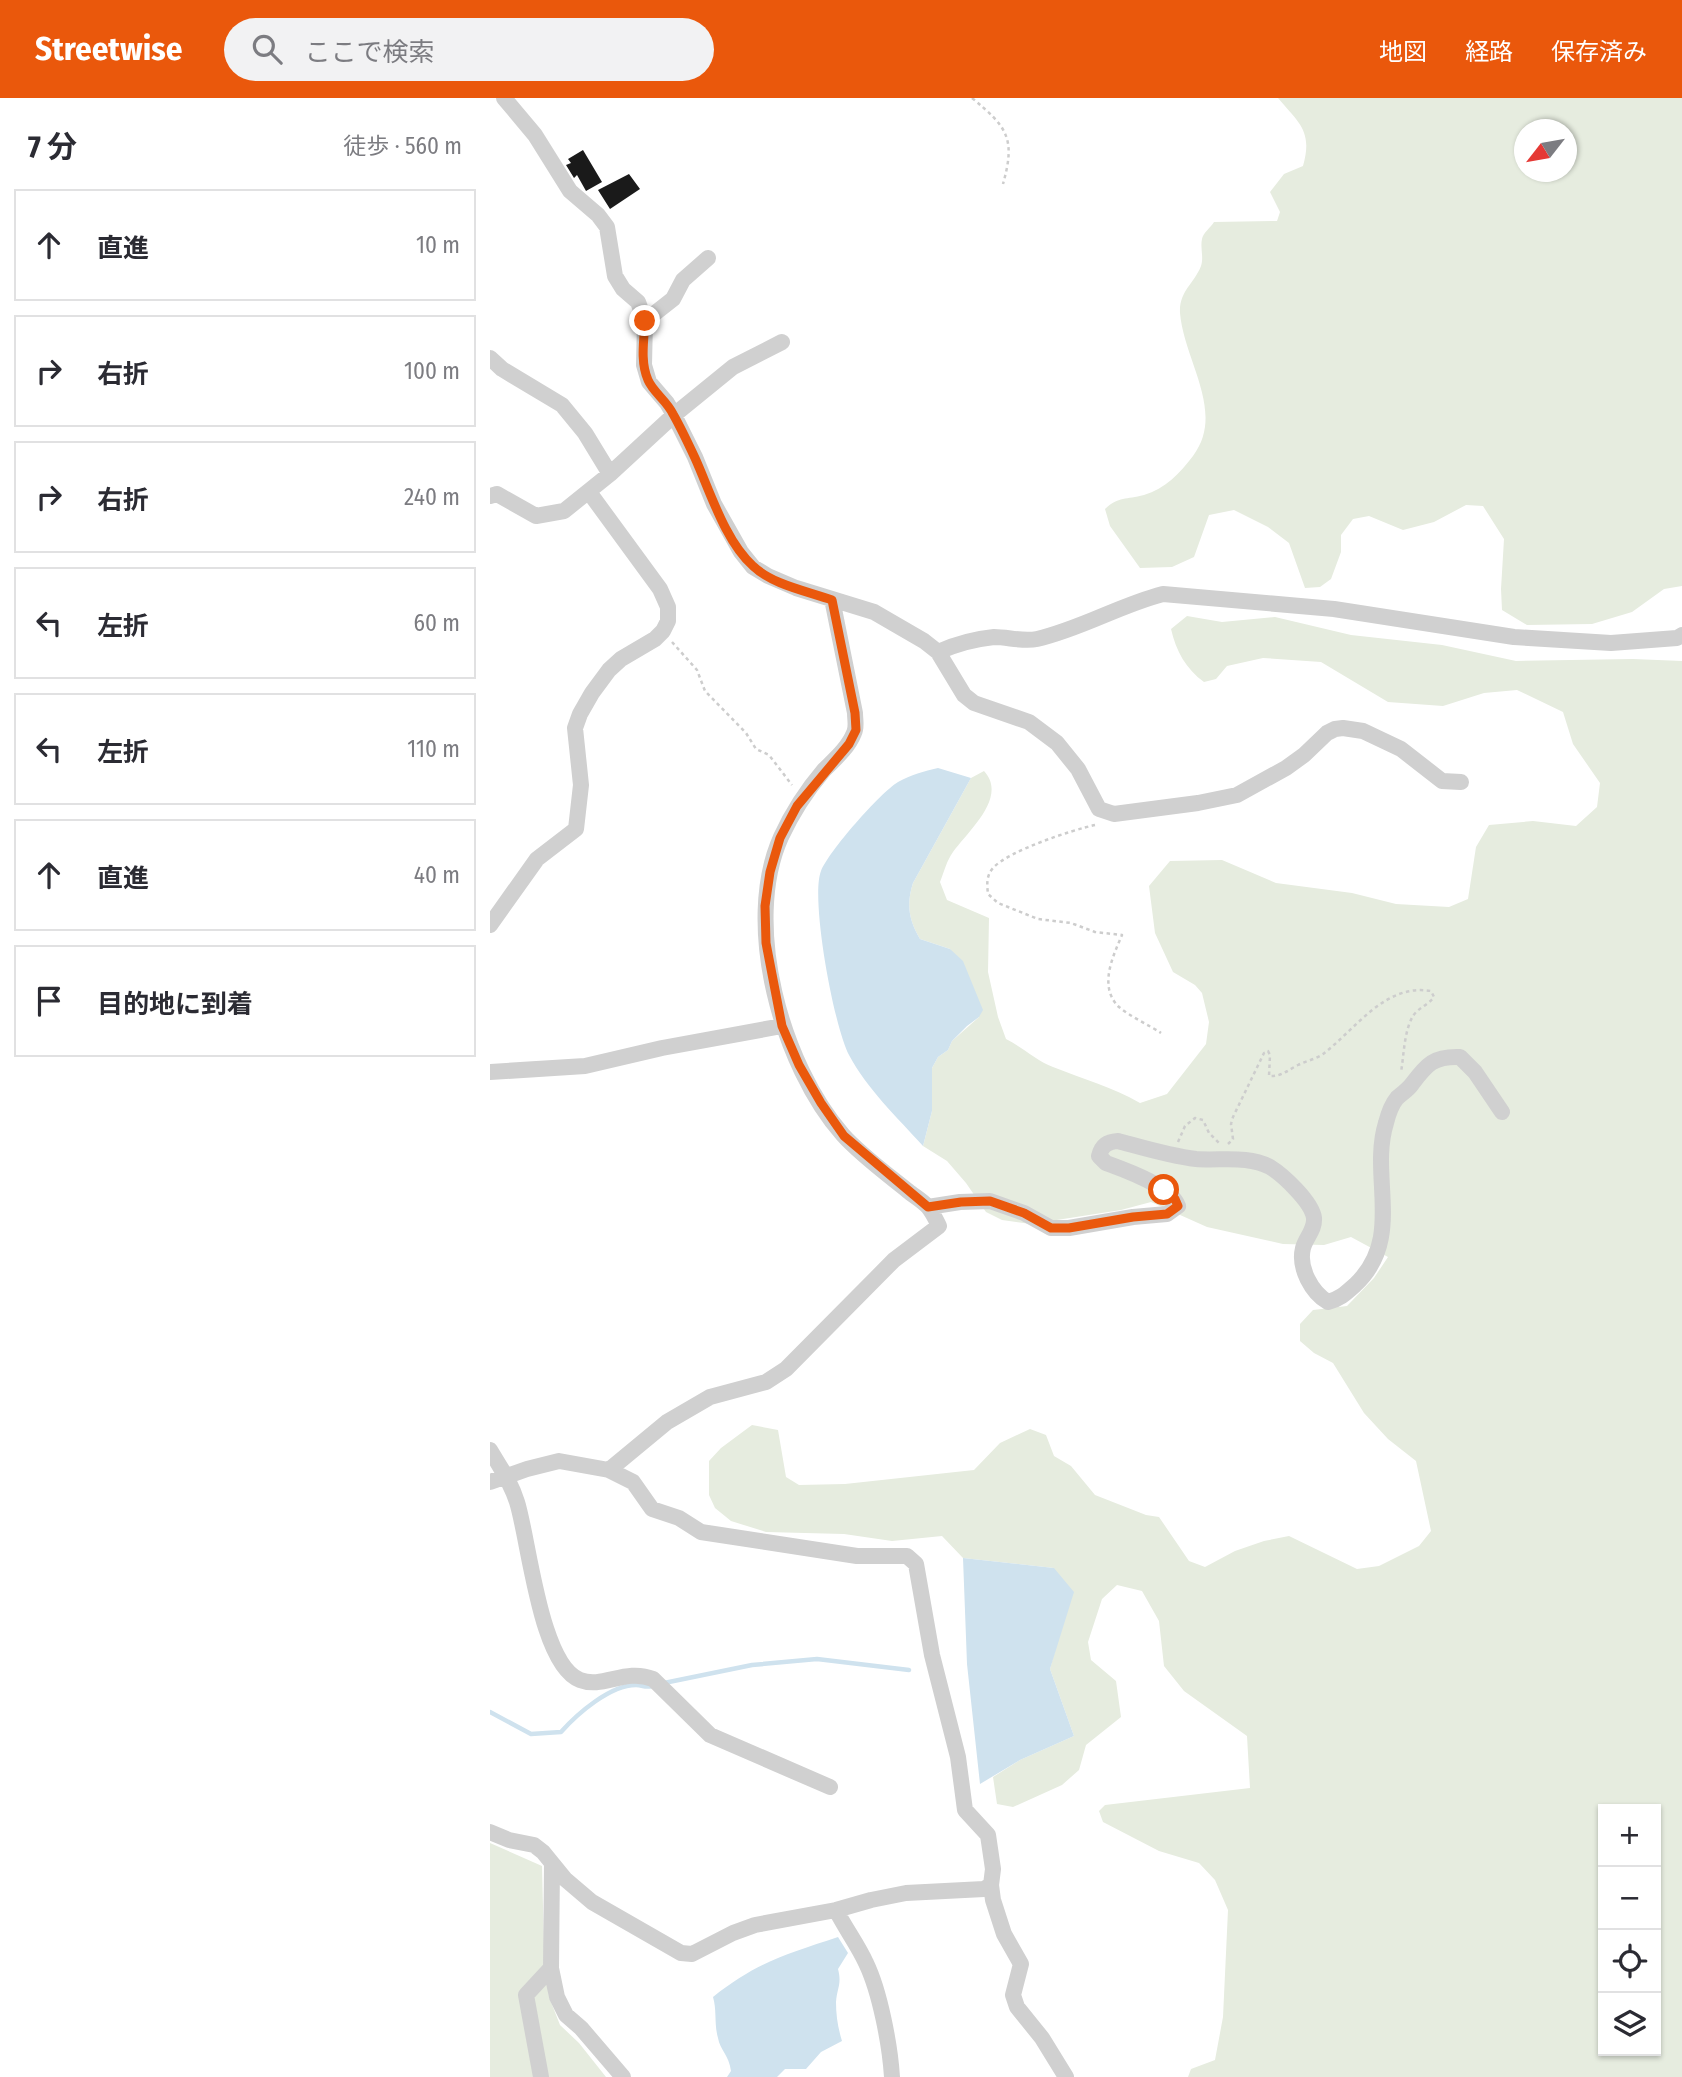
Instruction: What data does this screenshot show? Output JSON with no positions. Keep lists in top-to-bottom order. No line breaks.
{"north":"bottom left","page":{"header":"Streetwise","search":"ここで検索","nav":["地図","経路","保存済み"],"heading":["7 分","徒歩 · 560 m"],"list":[["直進","10 m"],["右折","100 m"],["右折","240 m"],["左折","60 m"],["左折","110 m"],["直進","40 m"],"目的地に到着"],"map_buttons":["+","−"]}}
